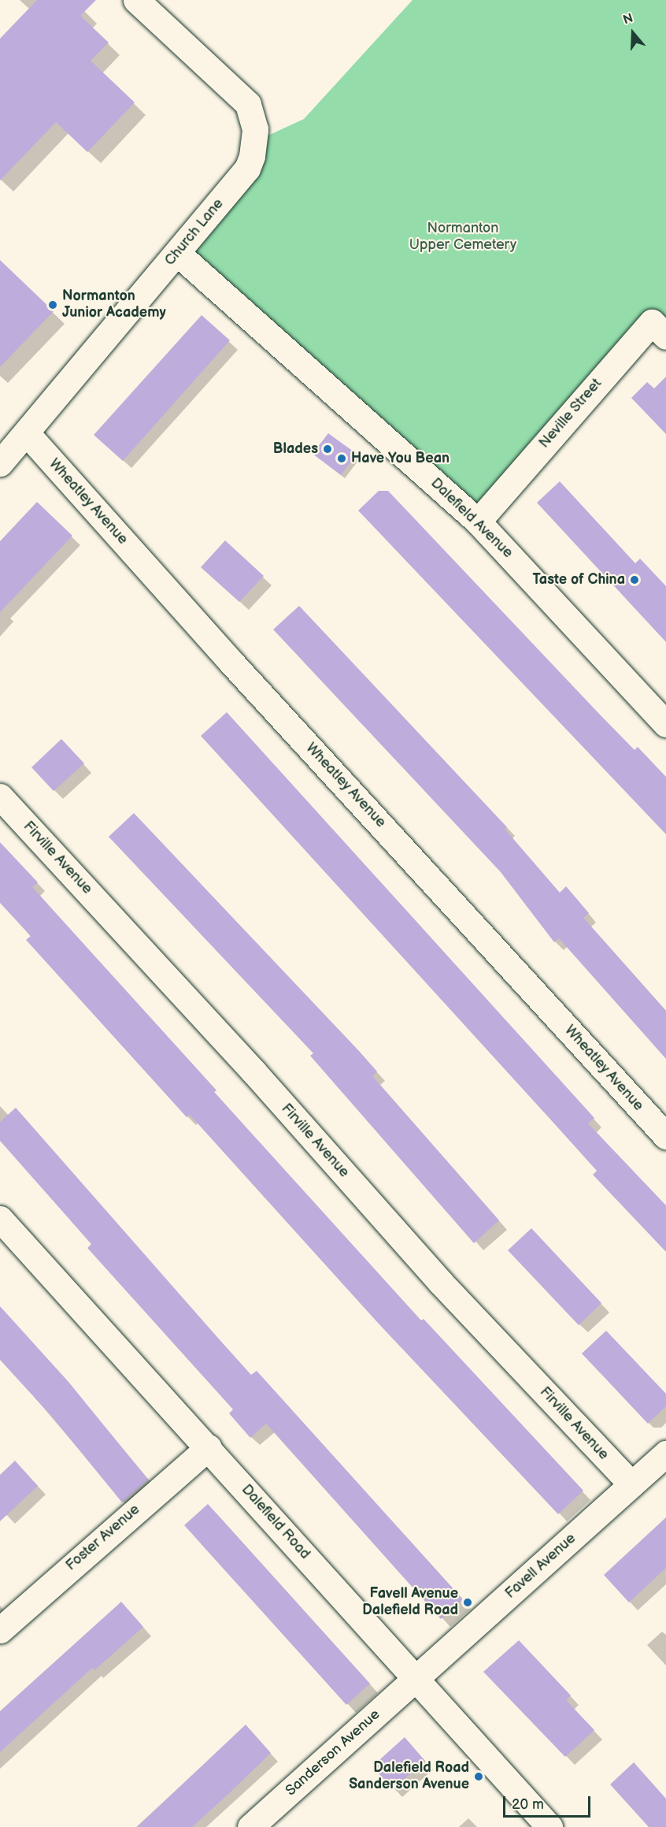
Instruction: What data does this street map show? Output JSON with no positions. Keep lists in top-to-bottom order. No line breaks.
{"streets":{"street":["Church Lane","Neville Street","Wheatley Avenue","Dalefield Avenue","Firville Avenue","Dalefield Road","Foster Avenue","Favell Avenue","Sanderson Avenue"]},"crossings":[["Church Lane","Wheatley Avenue"],["Church Lane","Dalefield Avenue"],["Neville Street","Dalefield Avenue"],["Firville Avenue","Favell Avenue"],["Dalefield Road","Foster Avenue"],["Dalefield Road","Favell Avenue"],["Dalefield Road","Sanderson Avenue"],["Favell Avenue","Sanderson Avenue"]],"parks":["Normanton Upper Cemetery"],"places":["Normanton Junior Academy","Blades","Have You Bean","Taste of China","Favell Avenue Dalefield Road","Dalefield Road Sanderson Avenue"],"scale_bar":"20 m","north":"top"}
